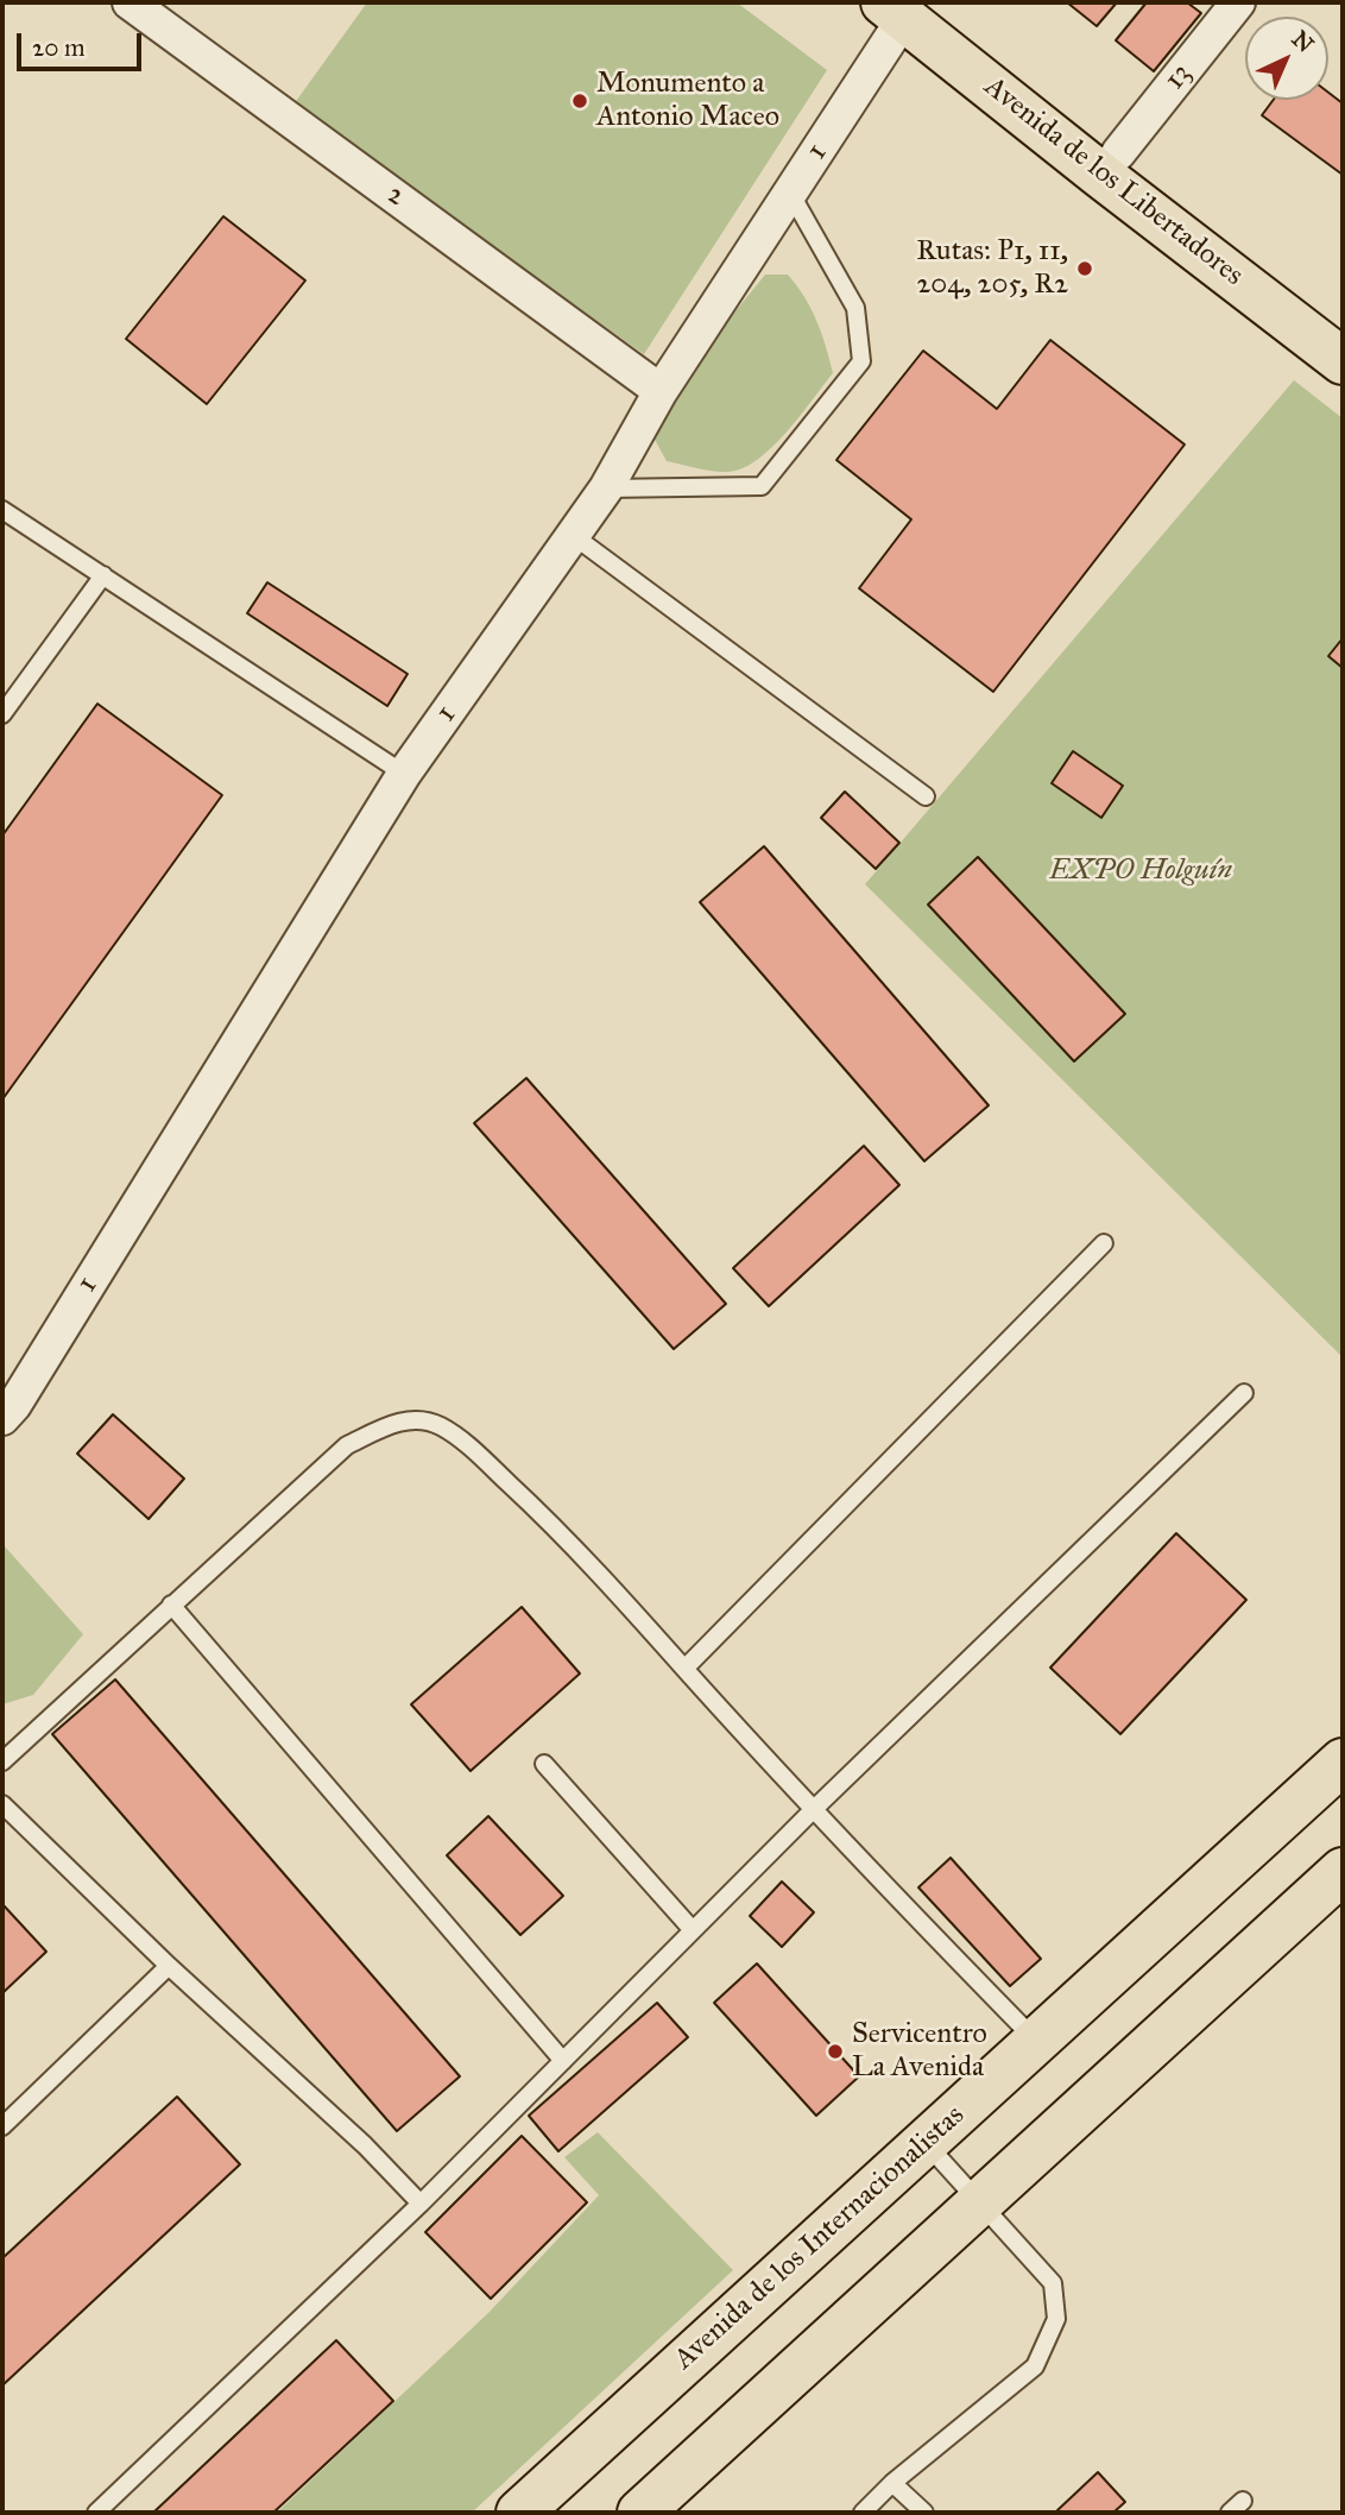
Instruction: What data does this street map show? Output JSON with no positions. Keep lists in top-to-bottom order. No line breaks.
{"streets":{"main road":["Avenida de los Libertadores","Avenida de los Internacionalistas"],"street":["13","1","2"]},"crossings":[["1","Avenida de los Libertadores"],["1","2"]],"parks":["EXPO Holguín"],"places":["Monumento a Antonio Maceo","Rutas: P1, 11, 204, 205, R2","Servicentro La Avenida"],"scale_bar":"20 m","north":"top right"}
